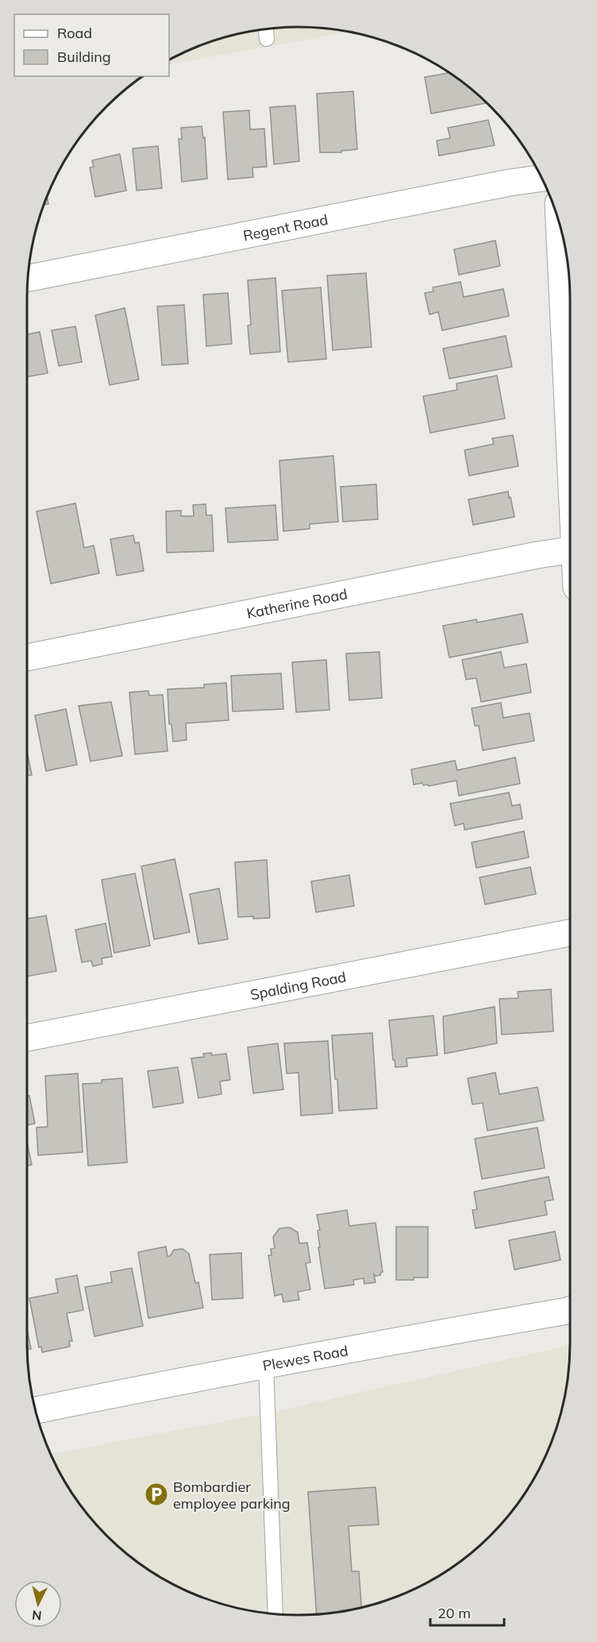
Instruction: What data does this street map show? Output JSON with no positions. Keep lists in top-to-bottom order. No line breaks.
{"streets":{"street":["Regent Road","Katherine Road","Spalding Road","Plewes Road"]},"places":{"parking":["Bombardier employee parking"]},"legend":["Road","Building"],"scale_bar":"20 m","north":"bottom"}
